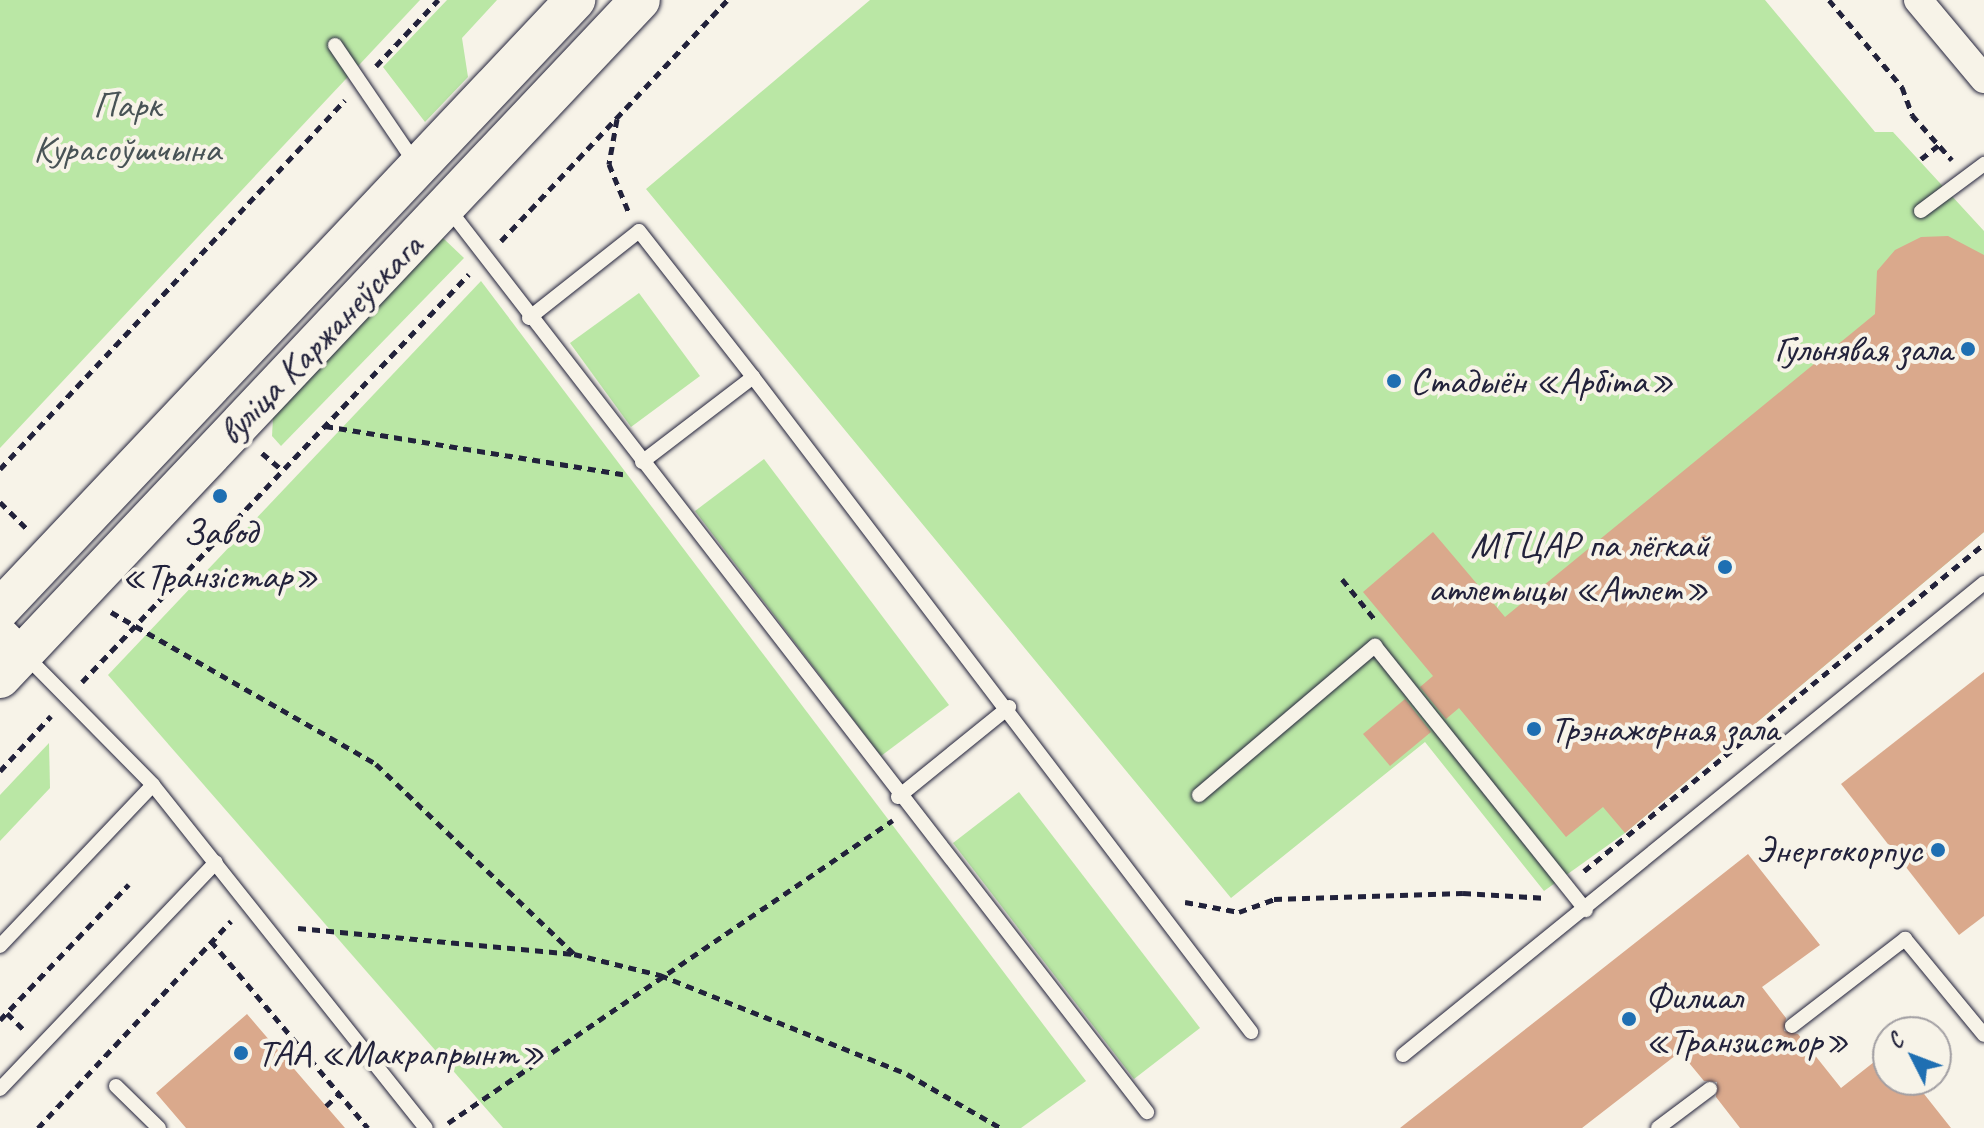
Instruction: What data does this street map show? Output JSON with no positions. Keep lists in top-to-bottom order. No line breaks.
{"streets":{"main road":["вуліца Каржанеўскага"]},"parks":["Парк Курасоўшчына"],"places":["Гульнявая зала","Стадыён «Арбіта»","Завод «Транзістар»","МГЦАР па лёгкай атлетыцы «Атлет»","Трэнажорная зала","Энергокорпус","Филиал «Транзистор»","ТАА «Макрапрынт»"],"north":"top left"}
